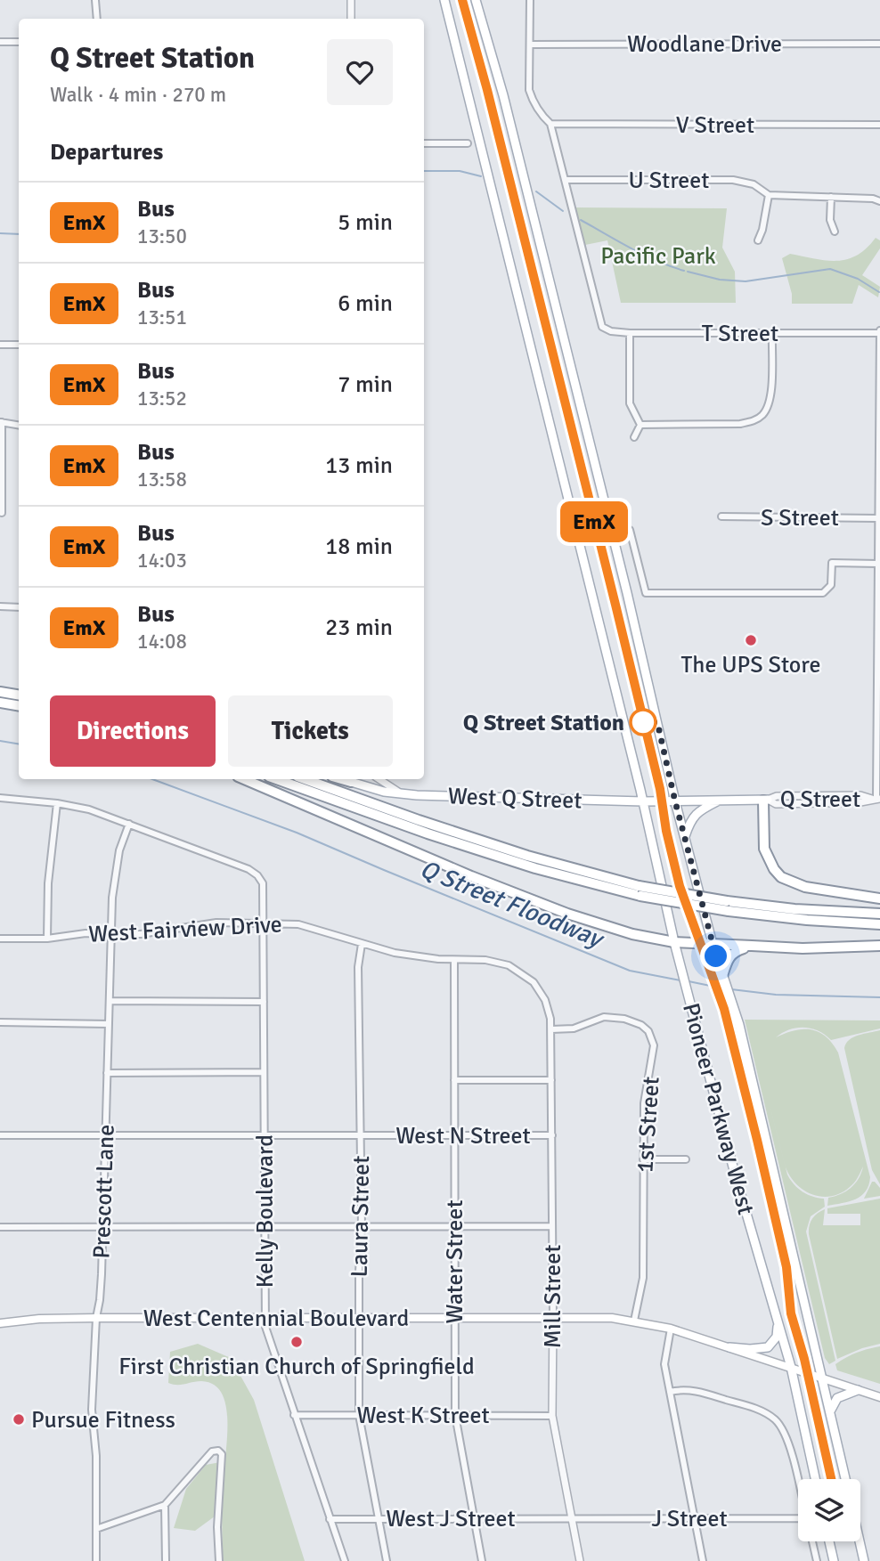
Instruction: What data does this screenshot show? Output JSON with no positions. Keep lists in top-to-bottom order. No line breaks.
{"streets":{"main road":["West Q Street","Q Street","Pioneer Parkway West","West Centennial Boulevard"],"street":["Woodlane Drive","V Street","U Street","T Street","S Street","West Fairview Drive","1st Street","West N Street","Prescott Lane","Kelly Boulevard","Laura Street","Water Street","Mill Street","West K Street","West J Street","J Street"]},"crossings":[["U Street","T Street"],["West Q Street","Q Street"],["West Q Street","Pioneer Parkway West"],["Q Street","Pioneer Parkway West"],["West Fairview Drive","1st Street"],["West Fairview Drive","Prescott Lane"],["West Fairview Drive","Kelly Boulevard"],["West Fairview Drive","Laura Street"],["West Fairview Drive","Water Street"],["West Fairview Drive","Mill Street"],["Pioneer Parkway West","West Centennial Boulevard"],["1st Street","Mill Street"],["1st Street","West Centennial Boulevard"],["West N Street","Prescott Lane"],["West N Street","Kelly Boulevard"],["West N Street","Laura Street"],["West N Street","Water Street"],["West N Street","Mill Street"],["Prescott Lane","Kelly Boulevard"],["Prescott Lane","West Centennial Boulevard"],["Kelly Boulevard","West Centennial Boulevard"],["Kelly Boulevard","West K Street"],["Kelly Boulevard","West J Street"],["Laura Street","West Centennial Boulevard"],["Laura Street","West K Street"],["Laura Street","West J Street"],["Water Street","West Centennial Boulevard"],["Water Street","West K Street"],["Water Street","West J Street"],["Mill Street","West Centennial Boulevard"],["Mill Street","West K Street"],["Mill Street","West J Street"],["Mill Street","J Street"],["West J Street","J Street"]],"water":["Q Street Floodway"],"parks":["Pacific Park"],"places":["The UPS Store","Q Street Station","First Christian Church of Springfield","Pursue Fitness"],"lines":["bus line EmX"],"page":{"on_map":"EmX","heading":[["Q Street Station","Walk · 4 min · 270 m"],"Departures"],"list":[{"mark":"EmX","name":"Bus","note":"13:50","value":"5 min"},{"mark":"EmX","name":"Bus","note":"13:51","value":"6 min"},{"mark":"EmX","name":"Bus","note":"13:52","value":"7 min"},{"mark":"EmX","name":"Bus","note":"13:58","value":"13 min"},{"mark":"EmX","name":"Bus","note":"14:03","value":"18 min"},{"mark":"EmX","name":"Bus","note":"14:08","value":"23 min"}],"buttons":["Directions","Tickets"]}}
